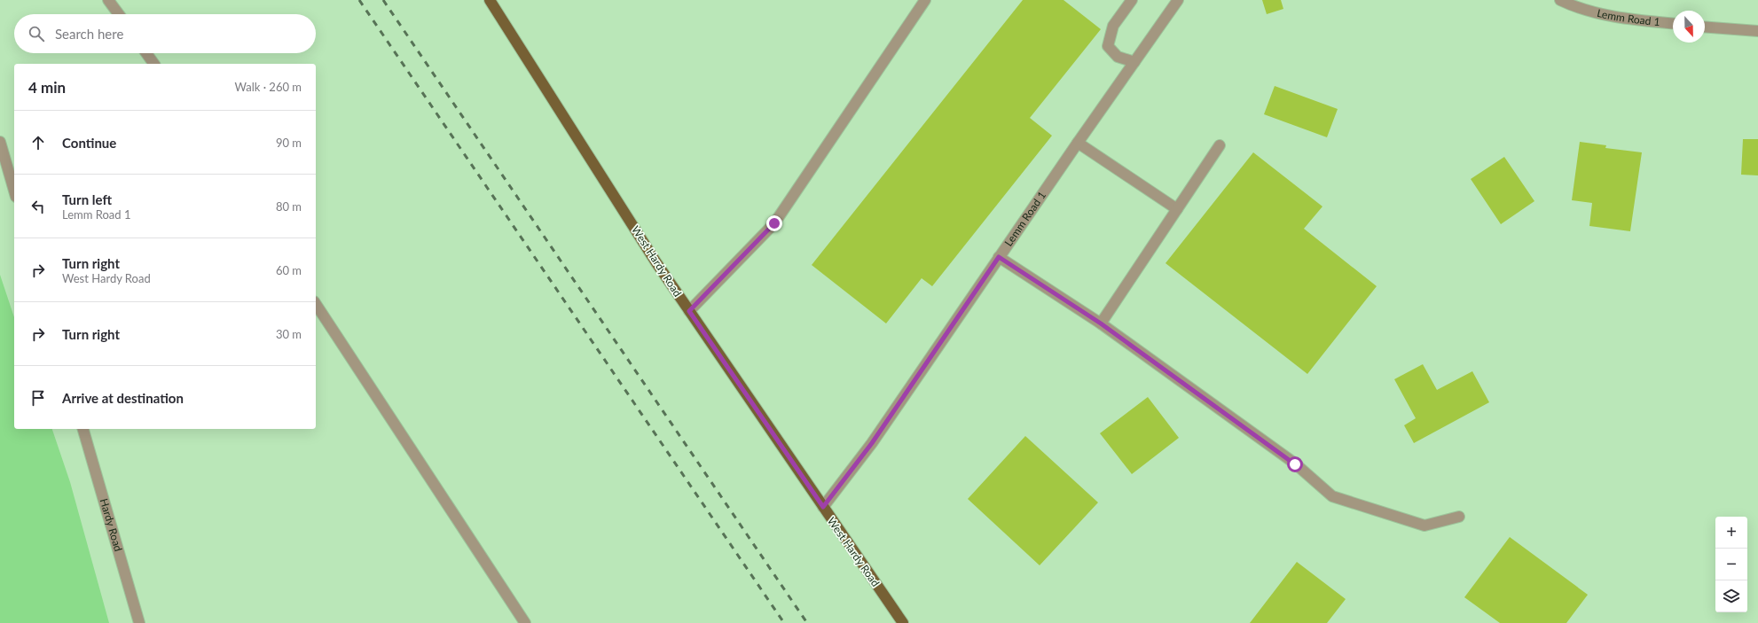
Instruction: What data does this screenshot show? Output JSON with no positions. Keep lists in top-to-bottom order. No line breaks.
{"streets":{"main road":["West Hardy Road"],"street":["Lemm Road 1","Hardy Road"]},"crossings":[["Lemm Road 1","West Hardy Road"]],"north":"bottom","page":{"search":"Search here","heading":["4 min","Walk · 260 m"],"list":[["Continue","90 m"],["Turn left","Lemm Road 1","80 m"],["Turn right","West Hardy Road","60 m"],["Turn right","30 m"],"Arrive at destination"],"map_buttons":["+","−"]}}
